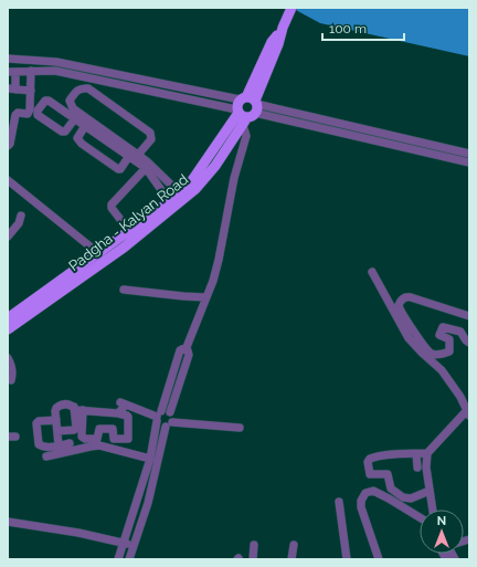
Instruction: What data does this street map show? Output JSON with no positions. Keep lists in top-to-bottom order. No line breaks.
{"streets":{"main road":["Padgha - Kalyan Road"]},"scale_bar":"100 m","north":"top"}
